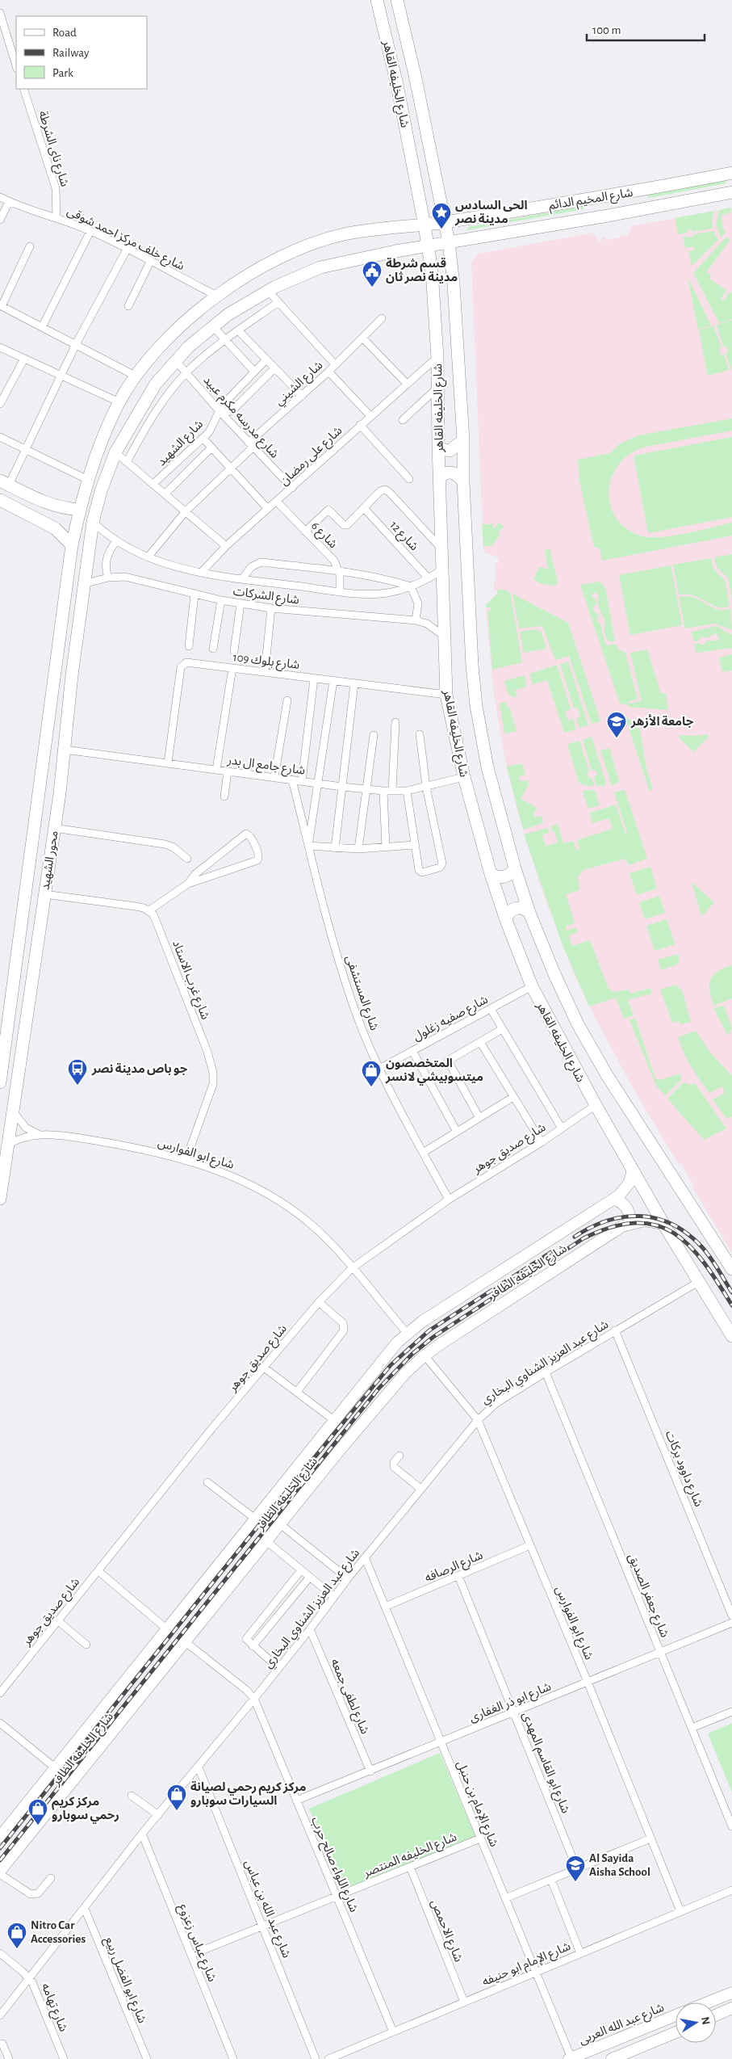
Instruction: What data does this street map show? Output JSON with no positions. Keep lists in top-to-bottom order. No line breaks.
{"streets":{"main road":["شارع الخليفه القاهر","شارع المخيم الدائم","محور الشهيد"],"street":["شارع ناى الشرطة","شارع خلف مركز احمد شوقى","شارع الشيني","شارع مدرسه مكرم عبيد","شارع الشهيد","شارع على رمضان","شارع 6","شارع 12","شارع الشركات","شارع بلوك 109","شارع جامع ال بدر","شارع غرب الاستاد","شارع المستشفى","شارع صفيه زغلول","شارع صديق جوهر","شارع ابو الفوارس","شارع الخليفه الظافر","شارع عبد العزيز الشناوي البخاري","شارع داوود بركات","شارع الرصافه","شارع جعفر الصديق","شارع لطفى جمعه","شارع ابو ذر الغفارى","شارع ابو القاسم المهدى","شارع الإمام بن حنبل","شارع الخليفه المنتصر","شارع اللواء صالح حرب","شارع عبد الله بن عباس","شارع الاحمص","شارع عباس زعزوع","شارع الإمام ابو حنيفه","شارع ابو الفضل ربيع","شارع تهامه","شارع عبد الله العربى"]},"crossings":[["شارع الخليفه القاهر","شارع المخيم الدائم"],["شارع الخليفه القاهر","شارع على رمضان"],["شارع الخليفه القاهر","شارع الشركات"],["شارع الخليفه القاهر","شارع بلوك 109"],["شارع الخليفه القاهر","شارع جامع ال بدر"],["شارع الخليفه القاهر","شارع صفيه زغلول"],["شارع الخليفه القاهر","شارع صديق جوهر"],["شارع الخليفه القاهر","شارع الخليفه الظافر"],["شارع الخليفه القاهر","شارع عبد العزيز الشناوي البخاري"],["شارع ناى الشرطة","شارع خلف مركز احمد شوقى"],["شارع المخيم الدائم","شارع خلف مركز احمد شوقى"],["شارع المخيم الدائم","محور الشهيد"],["شارع الشيني","شارع مدرسه مكرم عبيد"],["شارع الشيني","شارع الشركات"],["شارع مدرسه مكرم عبيد","شارع الشهيد"],["شارع مدرسه مكرم عبيد","شارع على رمضان"],["شارع مدرسه مكرم عبيد","محور الشهيد"],["شارع على رمضان","شارع 6"],["شارع على رمضان","شارع الشركات"],["شارع 12","شارع الشركات"],["شارع الشركات","محور الشهيد"],["شارع بلوك 109","شارع جامع ال بدر"],["شارع جامع ال بدر","محور الشهيد"],["شارع جامع ال بدر","شارع المستشفى"],["محور الشهيد","شارع ابو الفوارس"],["شارع غرب الاستاد","شارع ابو الفوارس"],["شارع المستشفى","شارع صفيه زغلول"],["شارع المستشفى","شارع صديق جوهر"],["شارع صديق جوهر","شارع ابو الفوارس"],["شارع ابو الفوارس","شارع الخليفه الظافر"],["شارع ابو الفوارس","شارع عبد العزيز الشناوي البخاري"],["شارع ابو الفوارس","شارع الرصافه"],["شارع ابو الفوارس","شارع ابو ذر الغفارى"],["شارع ابو الفوارس","شارع الإمام ابو حنيفه"],["شارع الخليفه الظافر","شارع اللواء صالح حرب"],["شارع عبد العزيز الشناوي البخاري","شارع داوود بركات"],["شارع عبد العزيز الشناوي البخاري","شارع جعفر الصديق"],["شارع عبد العزيز الشناوي البخاري","شارع لطفى جمعه"],["شارع عبد العزيز الشناوي البخاري","شارع الإمام بن حنبل"],["شارع عبد العزيز الشناوي البخاري","شارع اللواء صالح حرب"],["شارع عبد العزيز الشناوي البخاري","شارع عبد الله بن عباس"],["شارع عبد العزيز الشناوي البخاري","شارع عباس زعزوع"],["شارع عبد العزيز الشناوي البخاري","شارع ابو الفضل ربيع"],["شارع عبد العزيز الشناوي البخاري","شارع تهامه"],["شارع الرصافه","شارع ابو القاسم المهدى"],["شارع الرصافه","شارع الإمام بن حنبل"],["شارع جعفر الصديق","شارع ابو ذر الغفارى"],["شارع لطفى جمعه","شارع ابو ذر الغفارى"],["شارع ابو ذر الغفارى","شارع ابو القاسم المهدى"],["شارع ابو ذر الغفارى","شارع الإمام بن حنبل"],["شارع ابو ذر الغفارى","شارع اللواء صالح حرب"],["شارع الإمام بن حنبل","شارع الخليفه المنتصر"],["شارع الإمام بن حنبل","شارع الإمام ابو حنيفه"],["شارع الإمام بن حنبل","شارع عبد الله العربى"],["شارع الخليفه المنتصر","شارع اللواء صالح حرب"],["شارع الخليفه المنتصر","شارع عبد الله بن عباس"],["شارع الخليفه المنتصر","شارع الاحمص"],["شارع الخليفه المنتصر","شارع عباس زعزوع"],["شارع اللواء صالح حرب","شارع الإمام ابو حنيفه"],["شارع الاحمص","شارع الإمام ابو حنيفه"]],"places":{"place":["الحى السادس مدينة نصر"],"public building":["قسم شرطة مدينة نصر ثان"],"school or university":["جامعة الأزهر","Al Sayida Aisha School"],"bus stop":["جو باص مدينة نصر"],"shop":["المتخصصون ميتسوبيشي لانسر","مركز كريم رحمي لصيانة السيارات سوبارو","مركز كريم رحمي سوبارو","Nitro Car Accessories"]},"legend":["Road","Railway","Park"],"scale_bar":"100 m","north":"right"}
